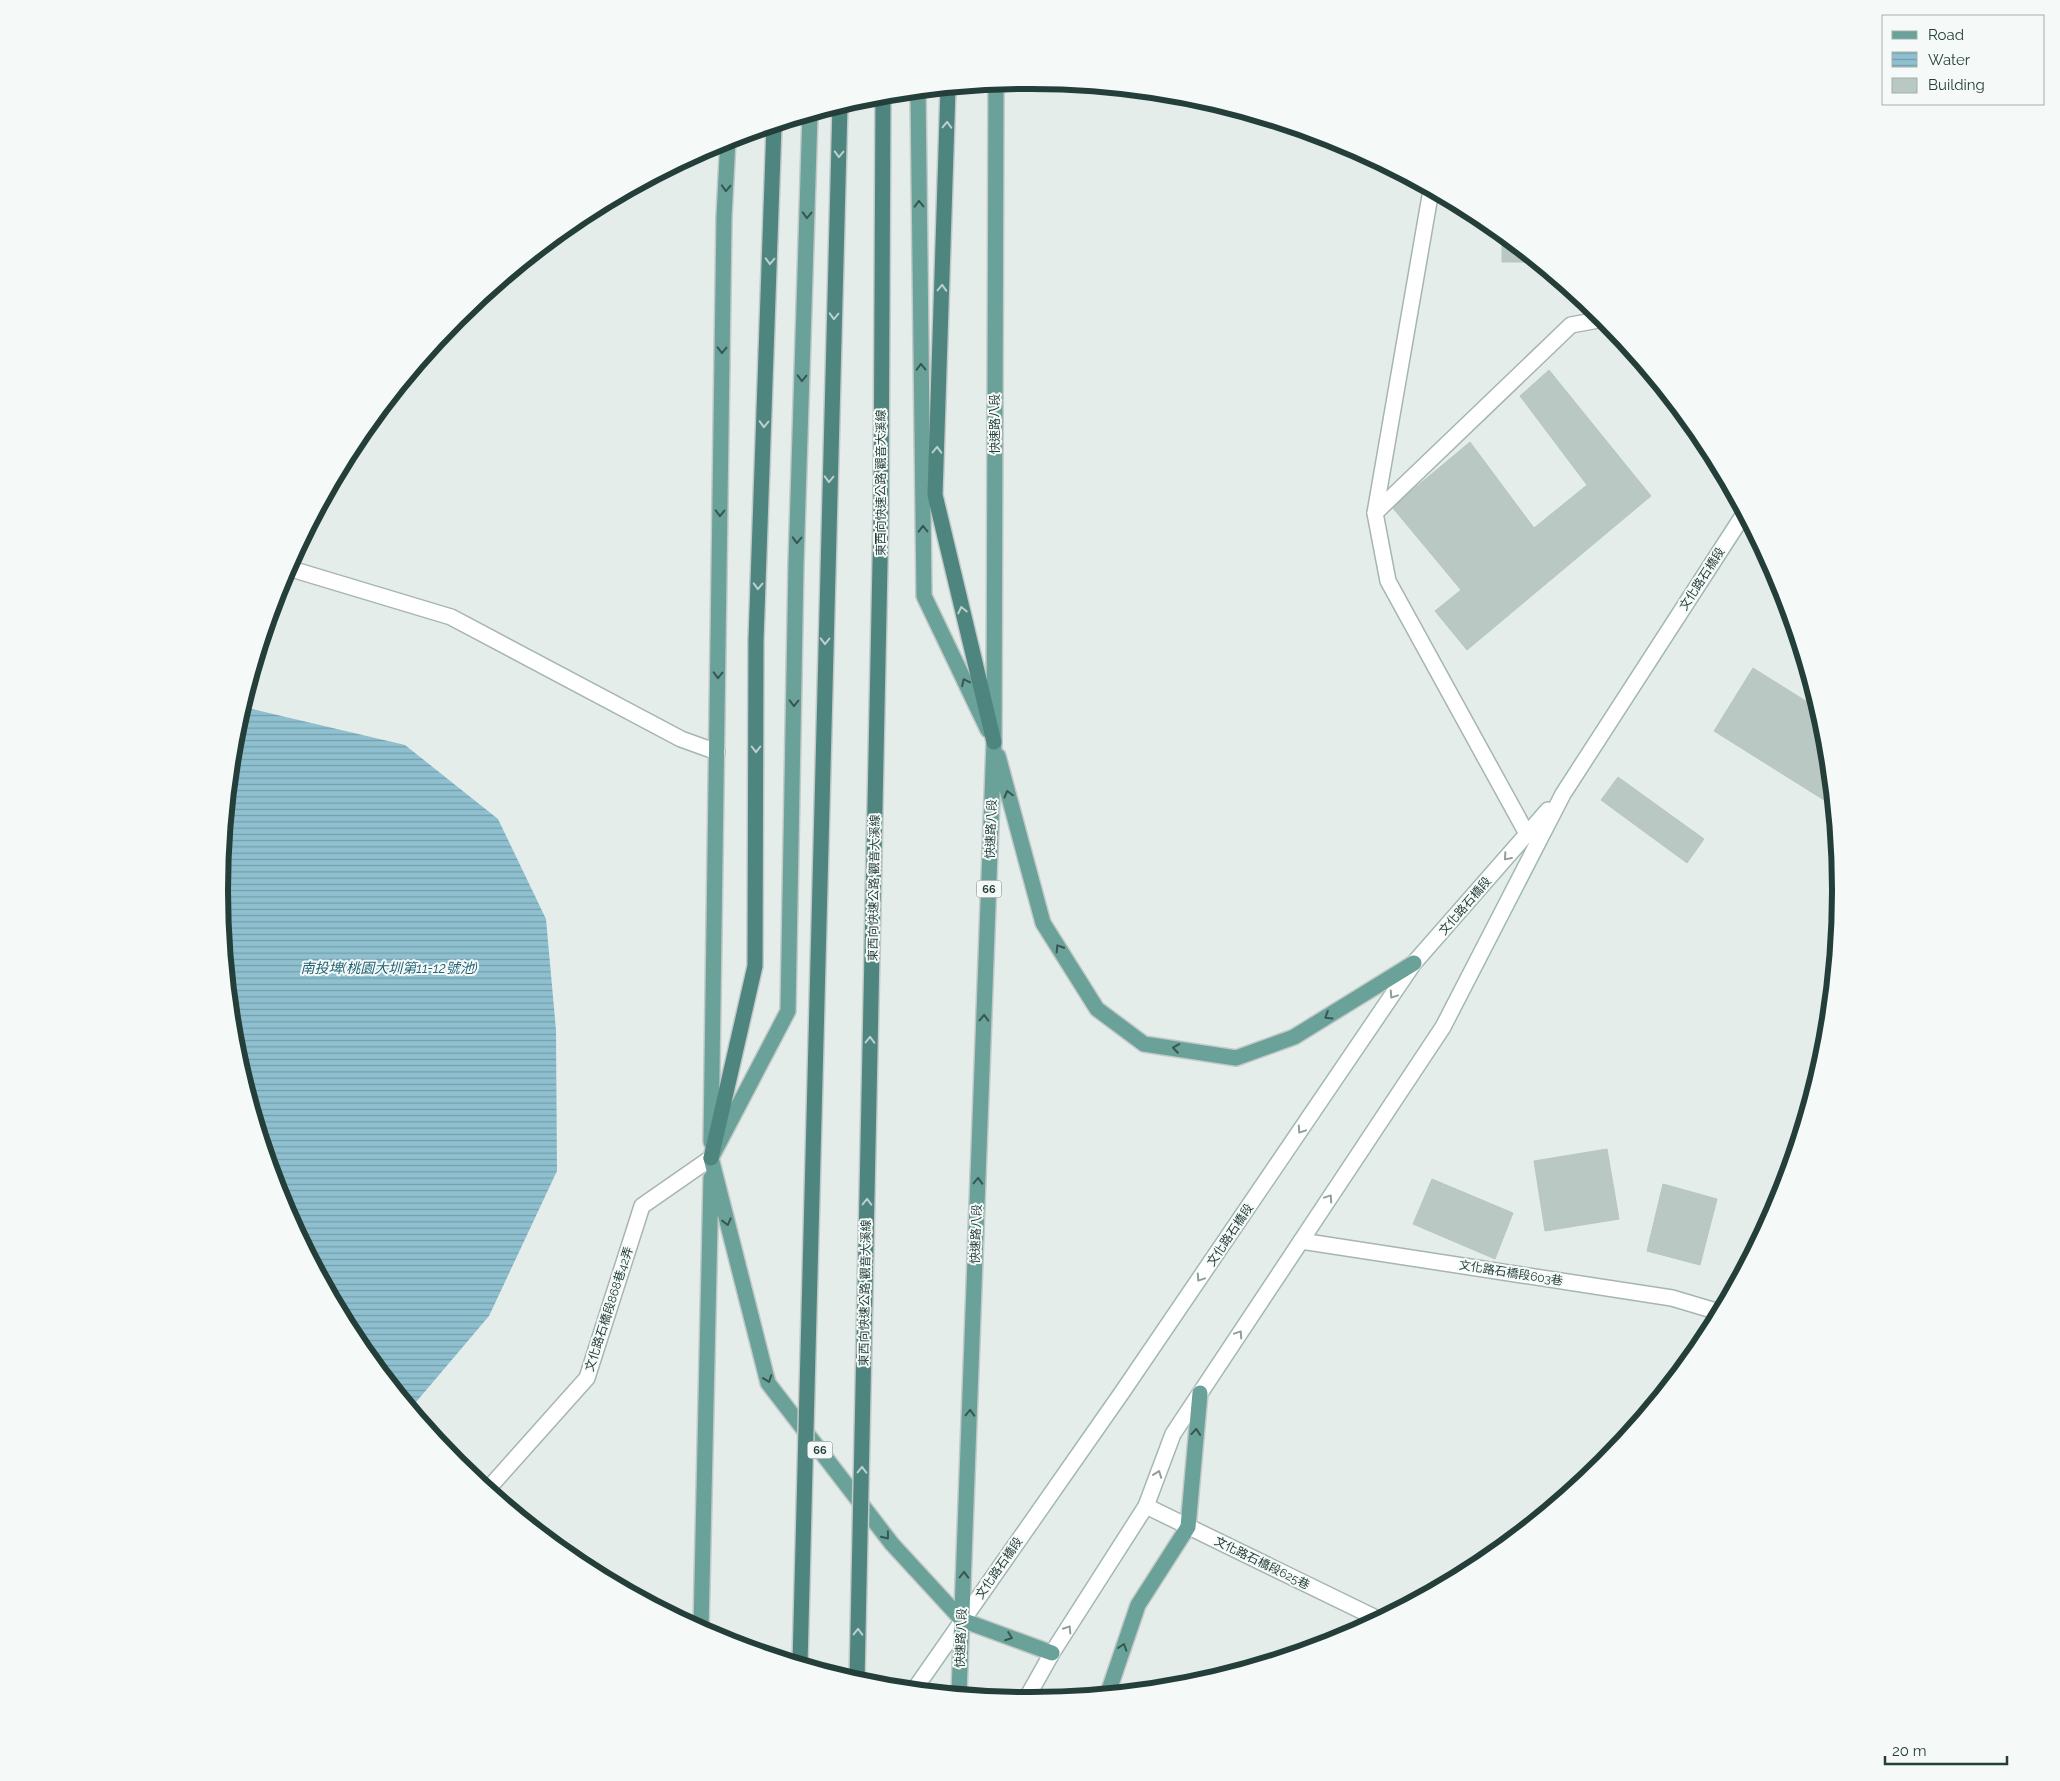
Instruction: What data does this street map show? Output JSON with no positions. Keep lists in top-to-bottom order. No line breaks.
{"streets":{"highway":["東西向快速公路 觀音大溪線","66"],"main road":["快速路八段","文化路石橋段","文化路石橋段603巷","文化路石橋段868巷42弄","文化路石橋段625巷"]},"crossings":[["快速路八段","文化路石橋段"],["快速路八段","66"],["文化路石橋段","66"],["文化路石橋段","文化路石橋段603巷"],["文化路石橋段","文化路石橋段625巷"],["66","文化路石橋段868巷42弄"]],"one_way":["快速路八段"],"water":["南投埤(桃園大圳第11-12號池)"],"legend":["Road","Water","Building"],"scale_bar":"20 m"}
